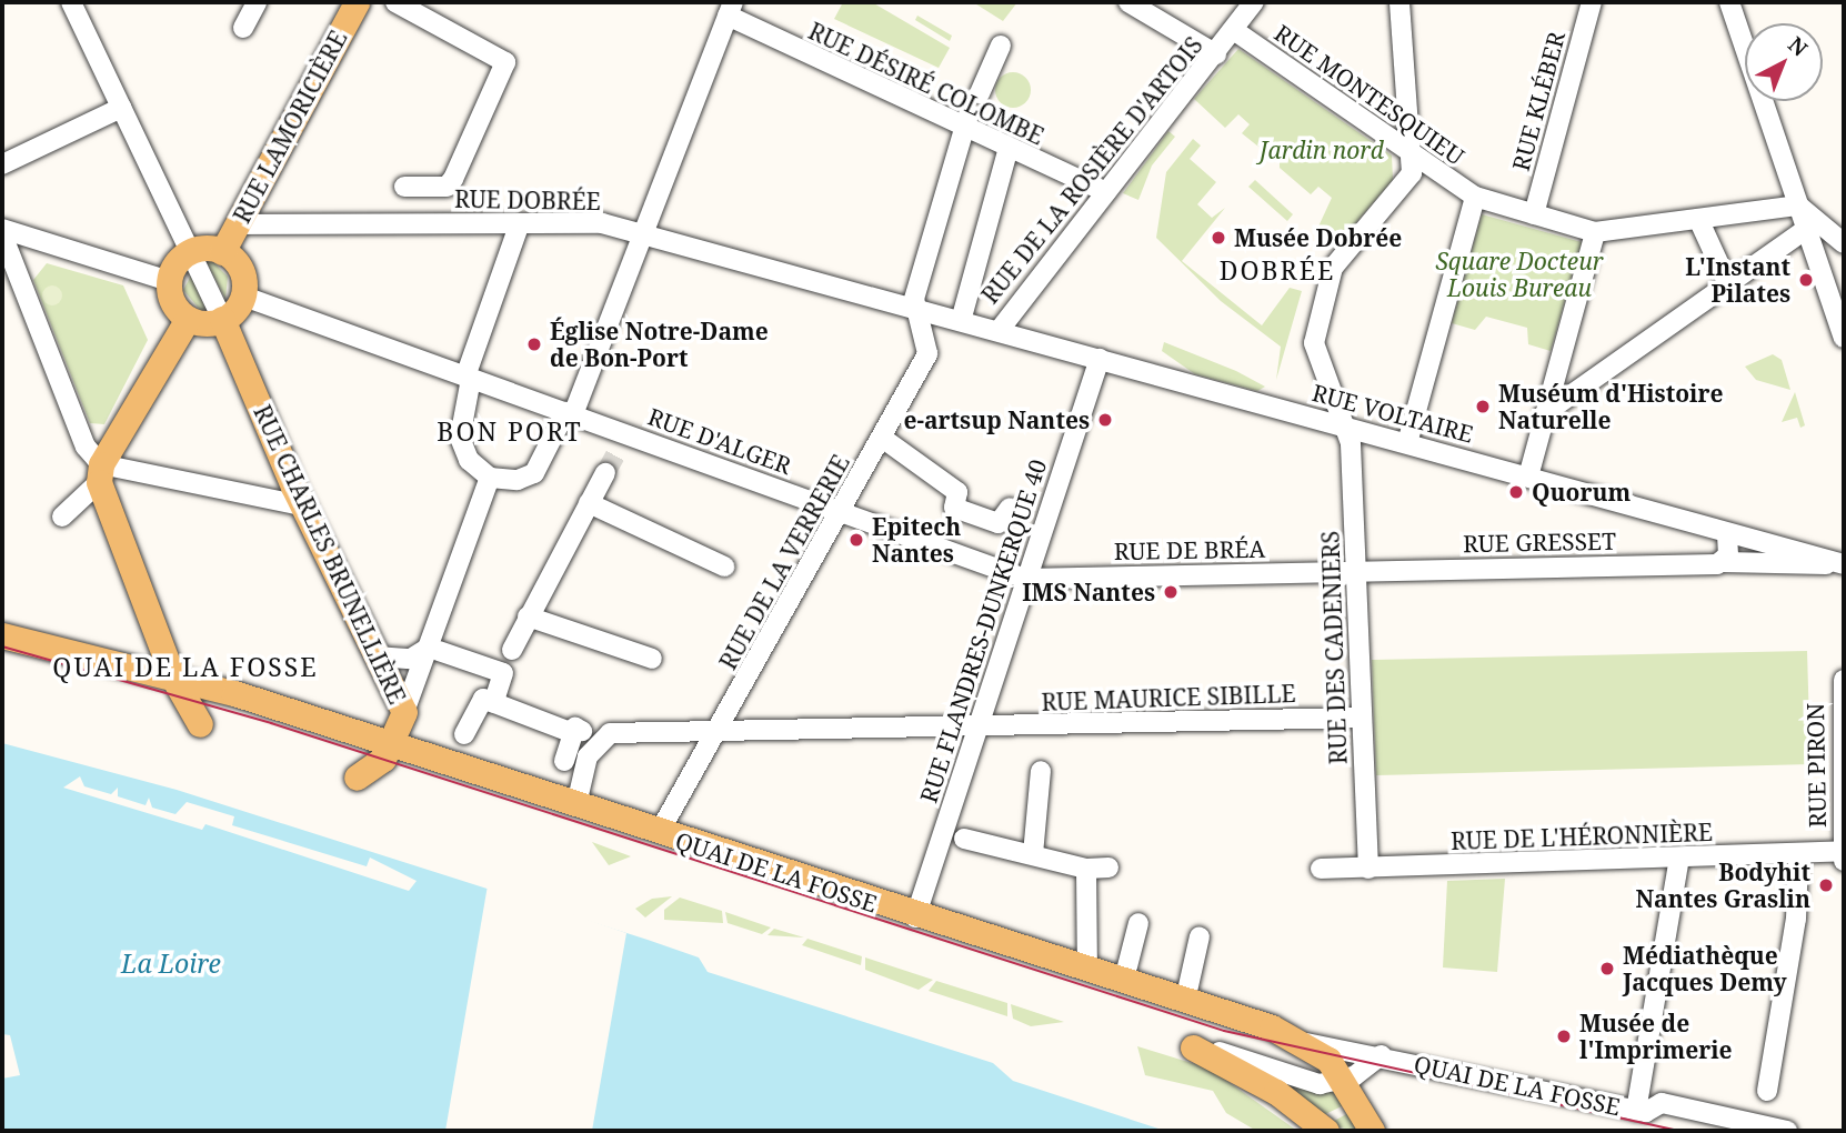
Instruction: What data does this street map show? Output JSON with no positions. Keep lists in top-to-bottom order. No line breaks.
{"streets":{"main road":["RUE LAMORICIÈRE","RUE CHARLES BRUNELLIÈRE","QUAI DE LA FOSSE"],"street":["RUE DÉSIRÉ COLOMBE","RUE MONTESQUIEU","RUE KLÉBER","RUE DE LA ROSIÈRE D'ARTOIS","RUE DOBRÉE","RUE VOLTAIRE","RUE D'ALGER","RUE GRESSET","RUE DE BRÉA","RUE DE LA VERRERIE","RUE FLANDRES-DUNKERQUE 40","RUE DES CADENIERS","RUE MAURICE SIBILLE","RUE PIRON","RUE DE L'HÉRONNIÈRE"]},"crossings":[["RUE DÉSIRÉ COLOMBE","RUE DE LA ROSIÈRE D'ARTOIS"],["RUE MONTESQUIEU","RUE KLÉBER"],["RUE MONTESQUIEU","RUE DE LA ROSIÈRE D'ARTOIS"],["RUE MONTESQUIEU","RUE DES CADENIERS"],["RUE LAMORICIÈRE","RUE DOBRÉE"],["RUE DE LA ROSIÈRE D'ARTOIS","RUE VOLTAIRE"],["RUE DOBRÉE","RUE VOLTAIRE"],["RUE DOBRÉE","RUE DE LA VERRERIE"],["RUE VOLTAIRE","RUE GRESSET"],["RUE VOLTAIRE","RUE FLANDRES-DUNKERQUE 40"],["RUE VOLTAIRE","RUE DES CADENIERS"],["RUE D'ALGER","RUE DE BRÉA"],["RUE D'ALGER","RUE DE LA VERRERIE"],["RUE D'ALGER","RUE FLANDRES-DUNKERQUE 40"],["RUE GRESSET","RUE DE BRÉA"],["RUE GRESSET","RUE DES CADENIERS"],["RUE DE BRÉA","RUE FLANDRES-DUNKERQUE 40"],["RUE DE BRÉA","RUE DES CADENIERS"],["RUE CHARLES BRUNELLIÈRE","QUAI DE LA FOSSE"],["RUE DE LA VERRERIE","RUE MAURICE SIBILLE"],["RUE DE LA VERRERIE","QUAI DE LA FOSSE"],["RUE FLANDRES-DUNKERQUE 40","RUE MAURICE SIBILLE"],["RUE FLANDRES-DUNKERQUE 40","QUAI DE LA FOSSE"],["RUE DES CADENIERS","RUE MAURICE SIBILLE"],["RUE DES CADENIERS","RUE DE L'HÉRONNIÈRE"],["RUE MAURICE SIBILLE","QUAI DE LA FOSSE"],["RUE PIRON","RUE DE L'HÉRONNIÈRE"]],"districts":["DOBRÉE","BON PORT","QUAI DE LA FOSSE"],"water":["La Loire"],"parks":["Jardin nord","Square Docteur Louis Bureau"],"places":["Musée Dobrée","L'Instant Pilates","Église Notre-Dame de Bon-Port","Muséum d'Histoire Naturelle","e-artsup Nantes","Quorum","Epitech Nantes","IMS Nantes","Bodyhit Nantes Graslin","Médiathèque Jacques Demy","Musée de l'Imprimerie"],"north":"top right"}
